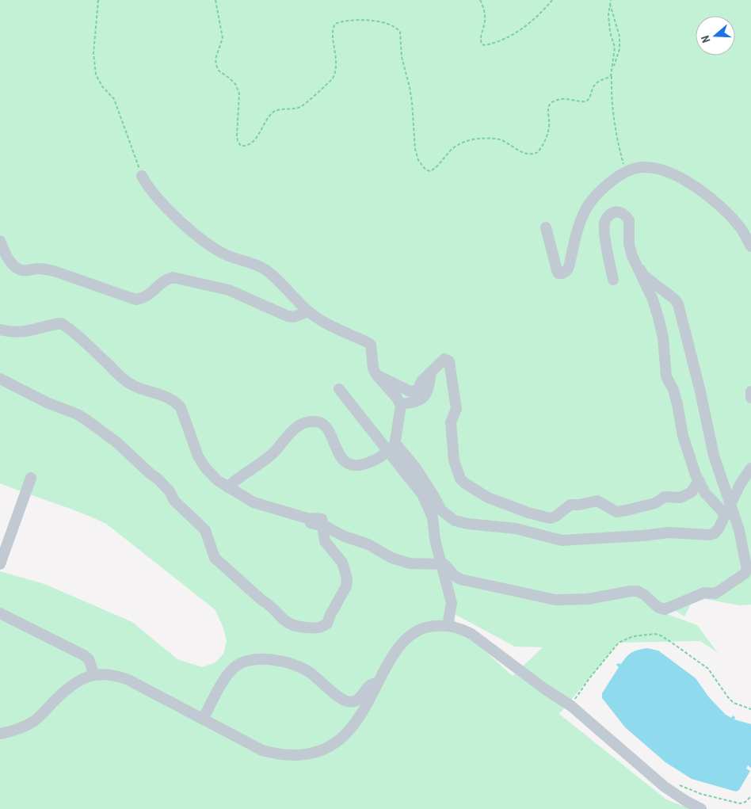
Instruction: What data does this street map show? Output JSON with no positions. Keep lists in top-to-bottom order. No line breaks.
{"north":"left"}
